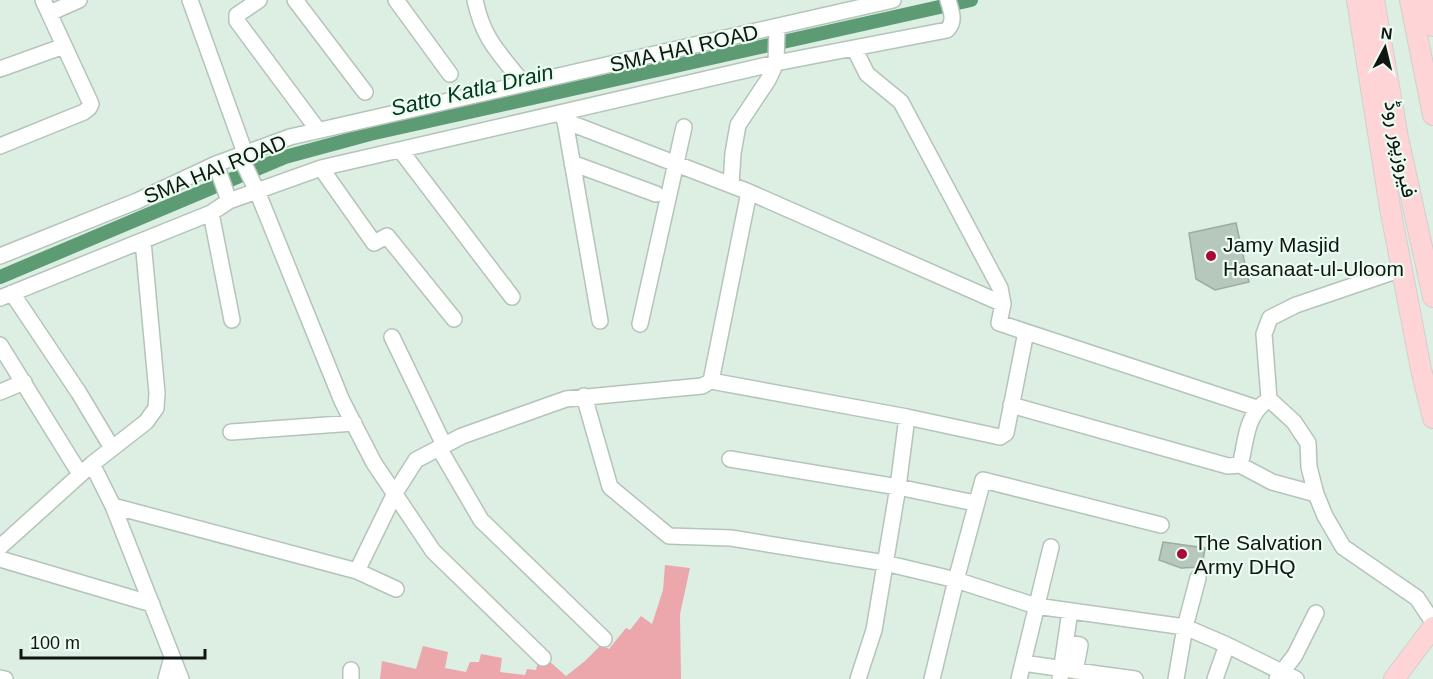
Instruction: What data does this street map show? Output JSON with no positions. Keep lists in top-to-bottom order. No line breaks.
{"streets":{"main road":["فیروزپور روڈ"],"street":["SMA HAI ROAD"]},"water":["Satto Katla Drain"],"places":["Jamy Masjid Hasanaat-ul-Uloom","The Salvation Army DHQ"],"scale_bar":"100 m","north":"top"}
